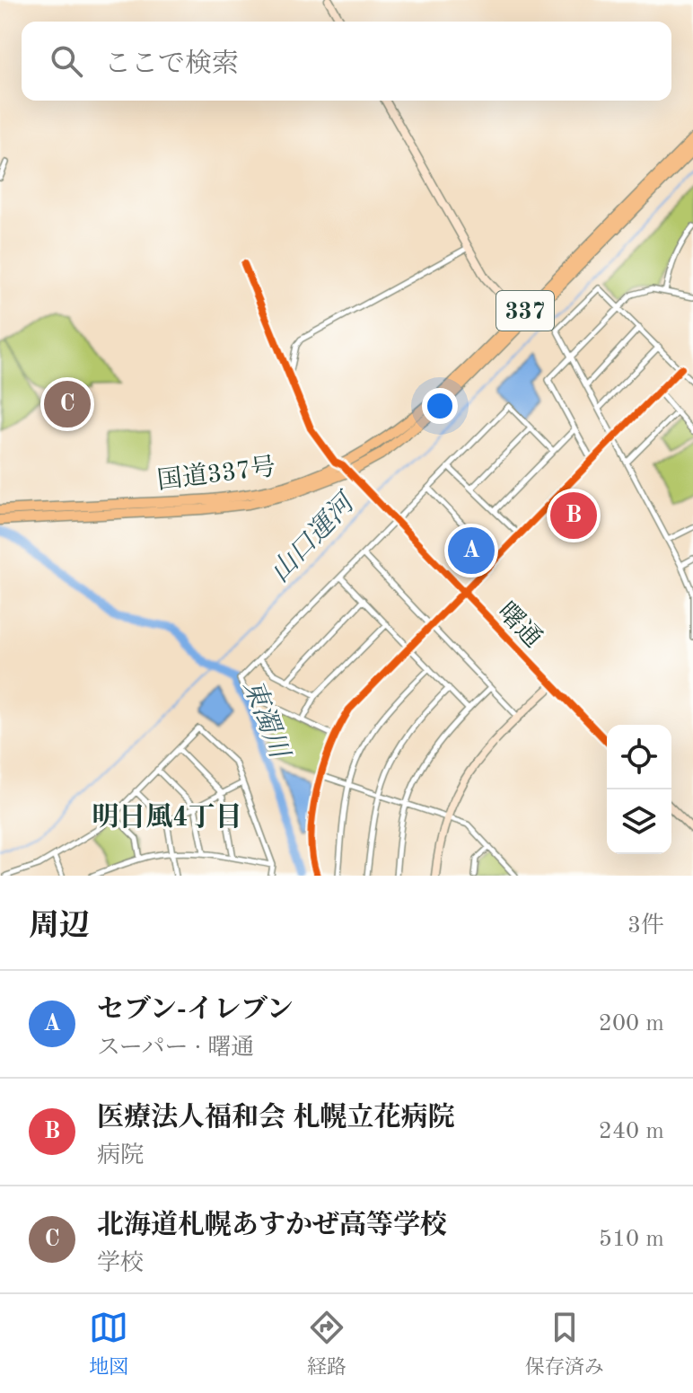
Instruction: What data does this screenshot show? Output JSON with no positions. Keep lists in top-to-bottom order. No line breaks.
{"streets":{"highway":["337","国道337号"],"street":["曙通"]},"crossings":[["国道337号","曙通"]],"districts":["明日風4丁目"],"water":["山口運河","東濁川"],"page":{"search":"ここで検索","pins":["C","B","A"],"heading":["周辺","3件"],"list":[{"mark":"A","name":"セブン-イレブン","note":"スーパー · 曙通","value":"200 m"},{"mark":"B","name":"医療法人福和会 札幌立花病院","note":"病院","value":"240 m"},{"mark":"C","name":"北海道札幌あすかぜ高等学校","note":"学校","value":"510 m"}],"nav":["地図","経路","保存済み"]}}
